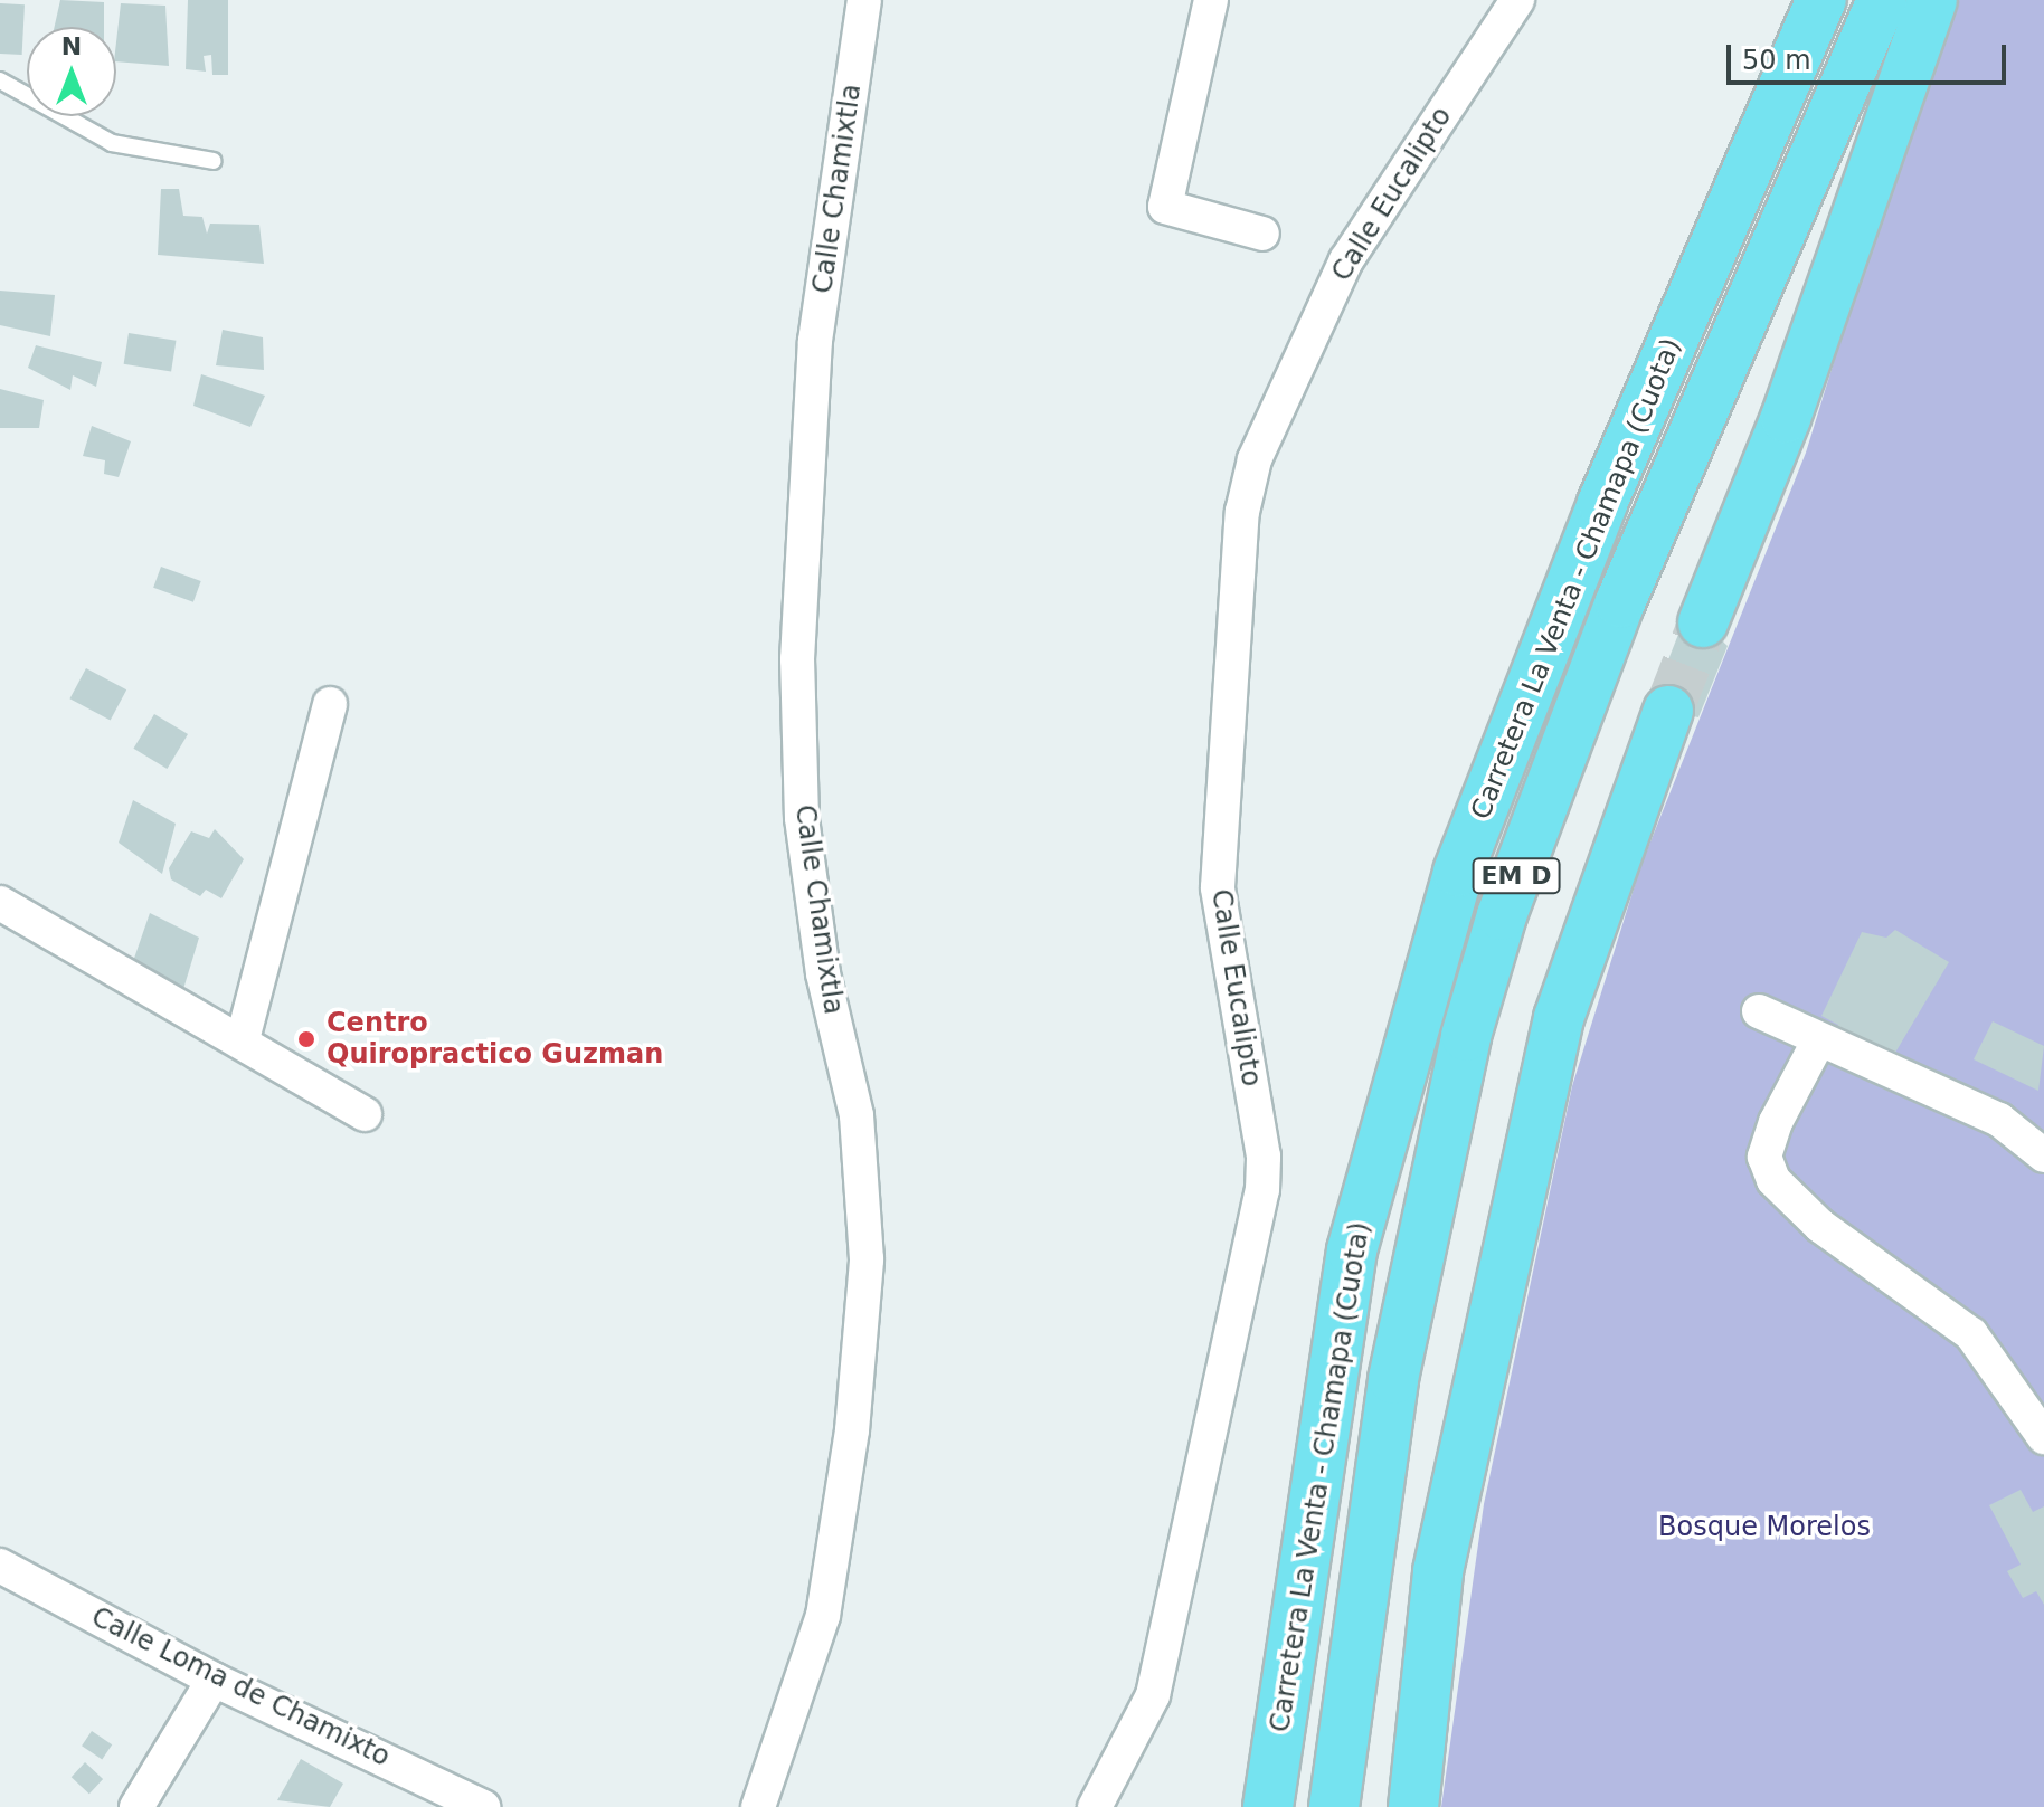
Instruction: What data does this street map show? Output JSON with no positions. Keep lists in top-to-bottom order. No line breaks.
{"streets":{"highway":["Carretera La Venta - Chamapa (Cuota)","EM D"],"street":["Calle Chamixtla","Calle Eucalipto","Calle Loma de Chamixto"]},"parks":["Bosque Morelos"],"places":["Centro Quiropractico Guzman"],"scale_bar":"50 m","north":"top"}
